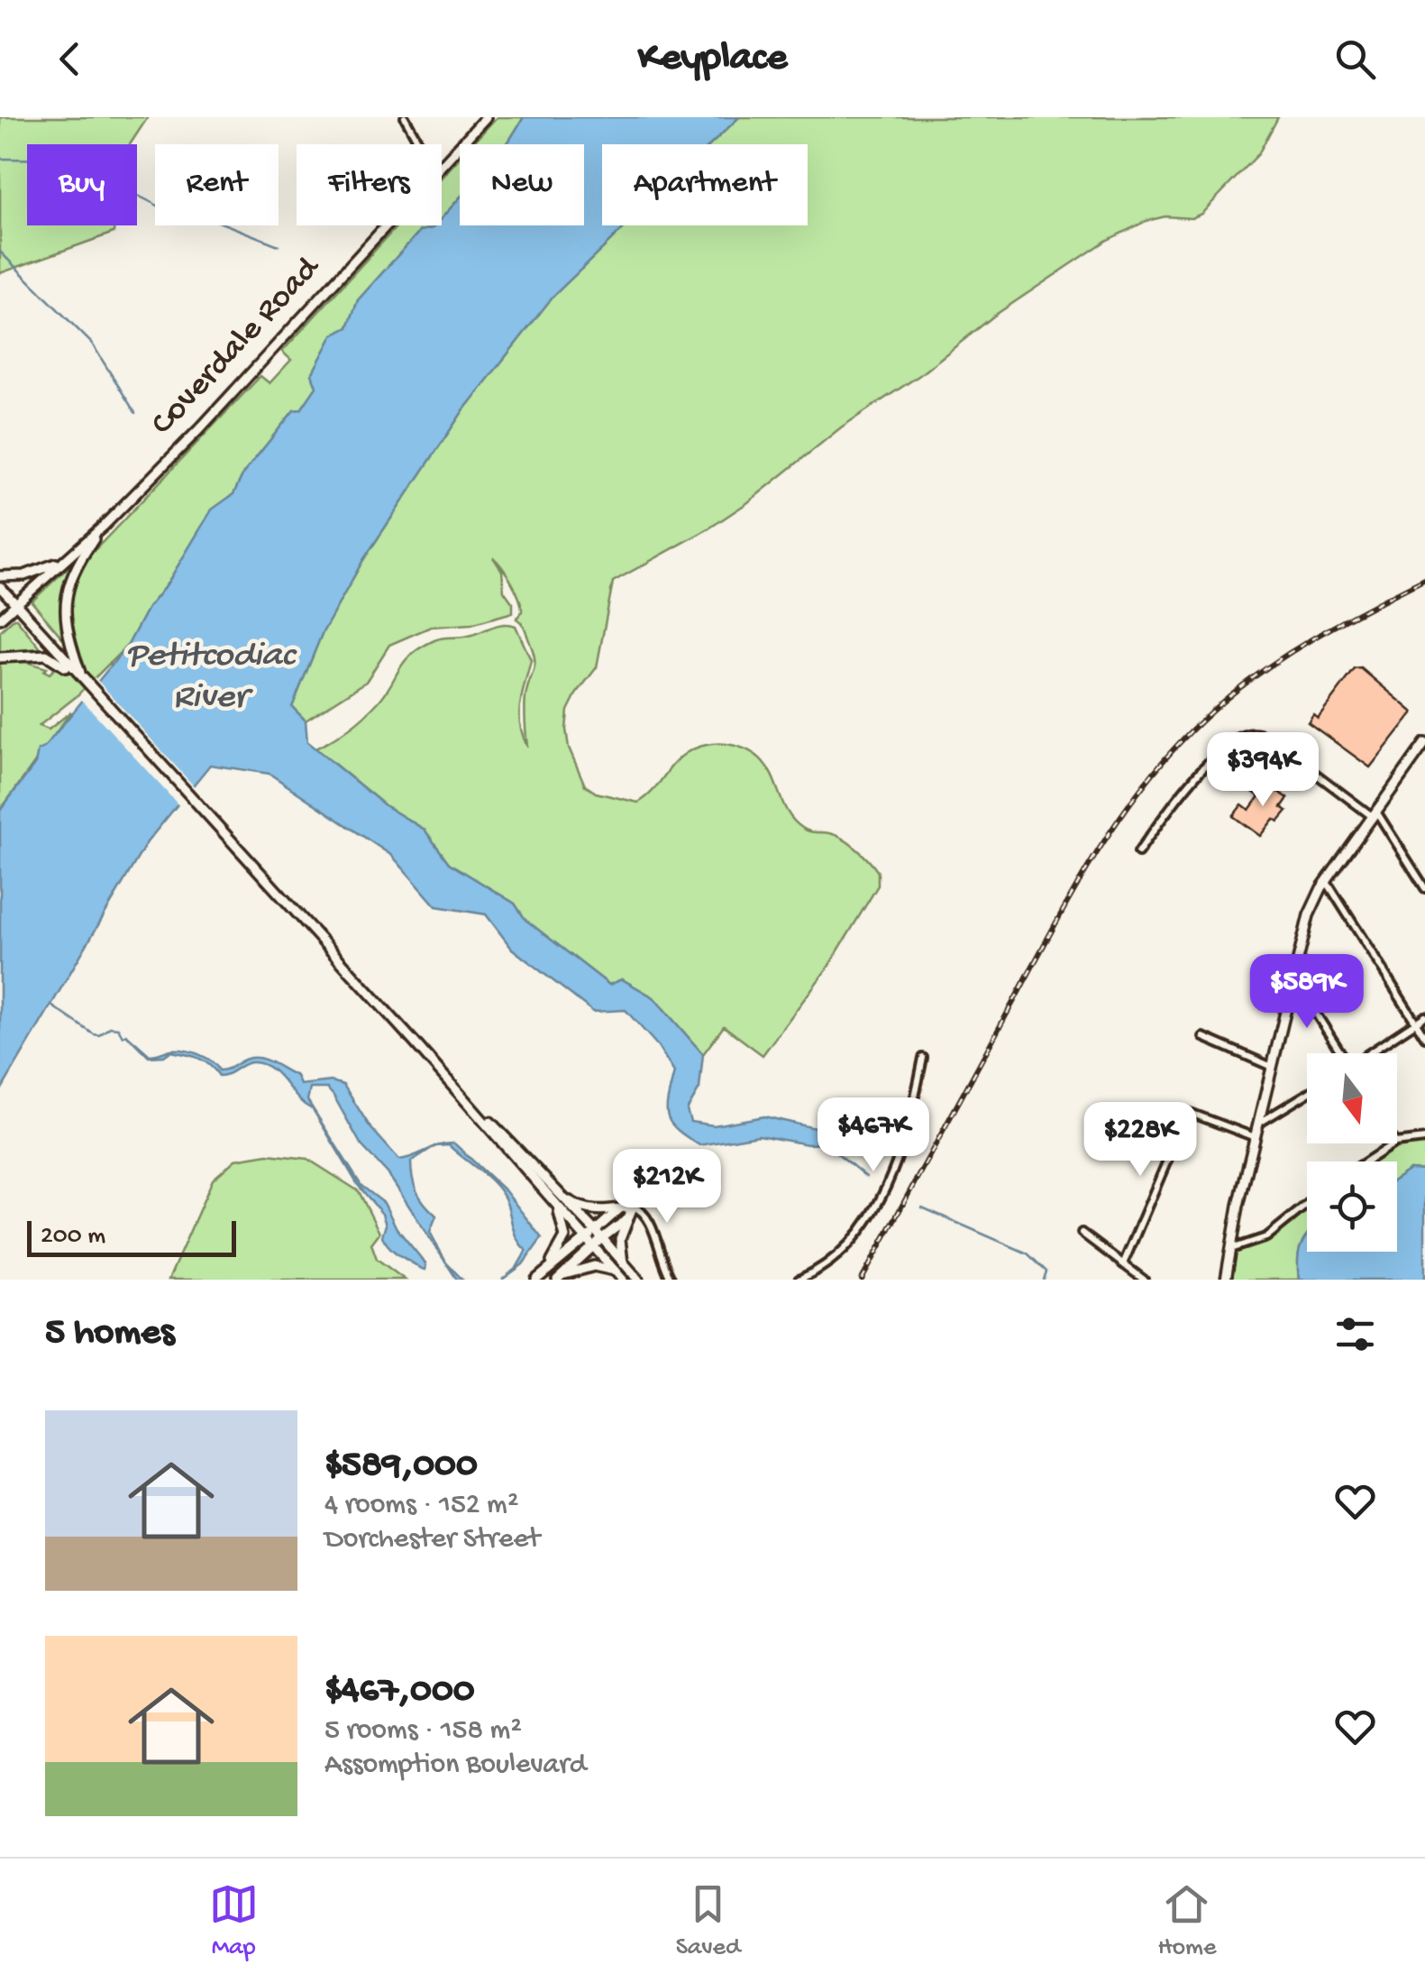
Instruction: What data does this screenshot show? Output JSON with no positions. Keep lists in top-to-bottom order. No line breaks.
{"streets":{"main road":["Coverdale Road"]},"water":["Petitcodiac River"],"scale_bar":"200 m","north":"bottom","page":{"header":"Keyplace","chip":["Buy","Rent","Filters","New","Apartment"],"price":["$394K","$589K","$467K","$228K","$212K"],"scale":"200 m","heading":"5 homes","list":[{"name":"$589,000","note":"4 rooms · 152 m² · Dorchester Street"},{"name":"$467,000","note":"5 rooms · 158 m² · Assomption Boulevard"}],"tabs":["Map","Saved","Home"]}}
